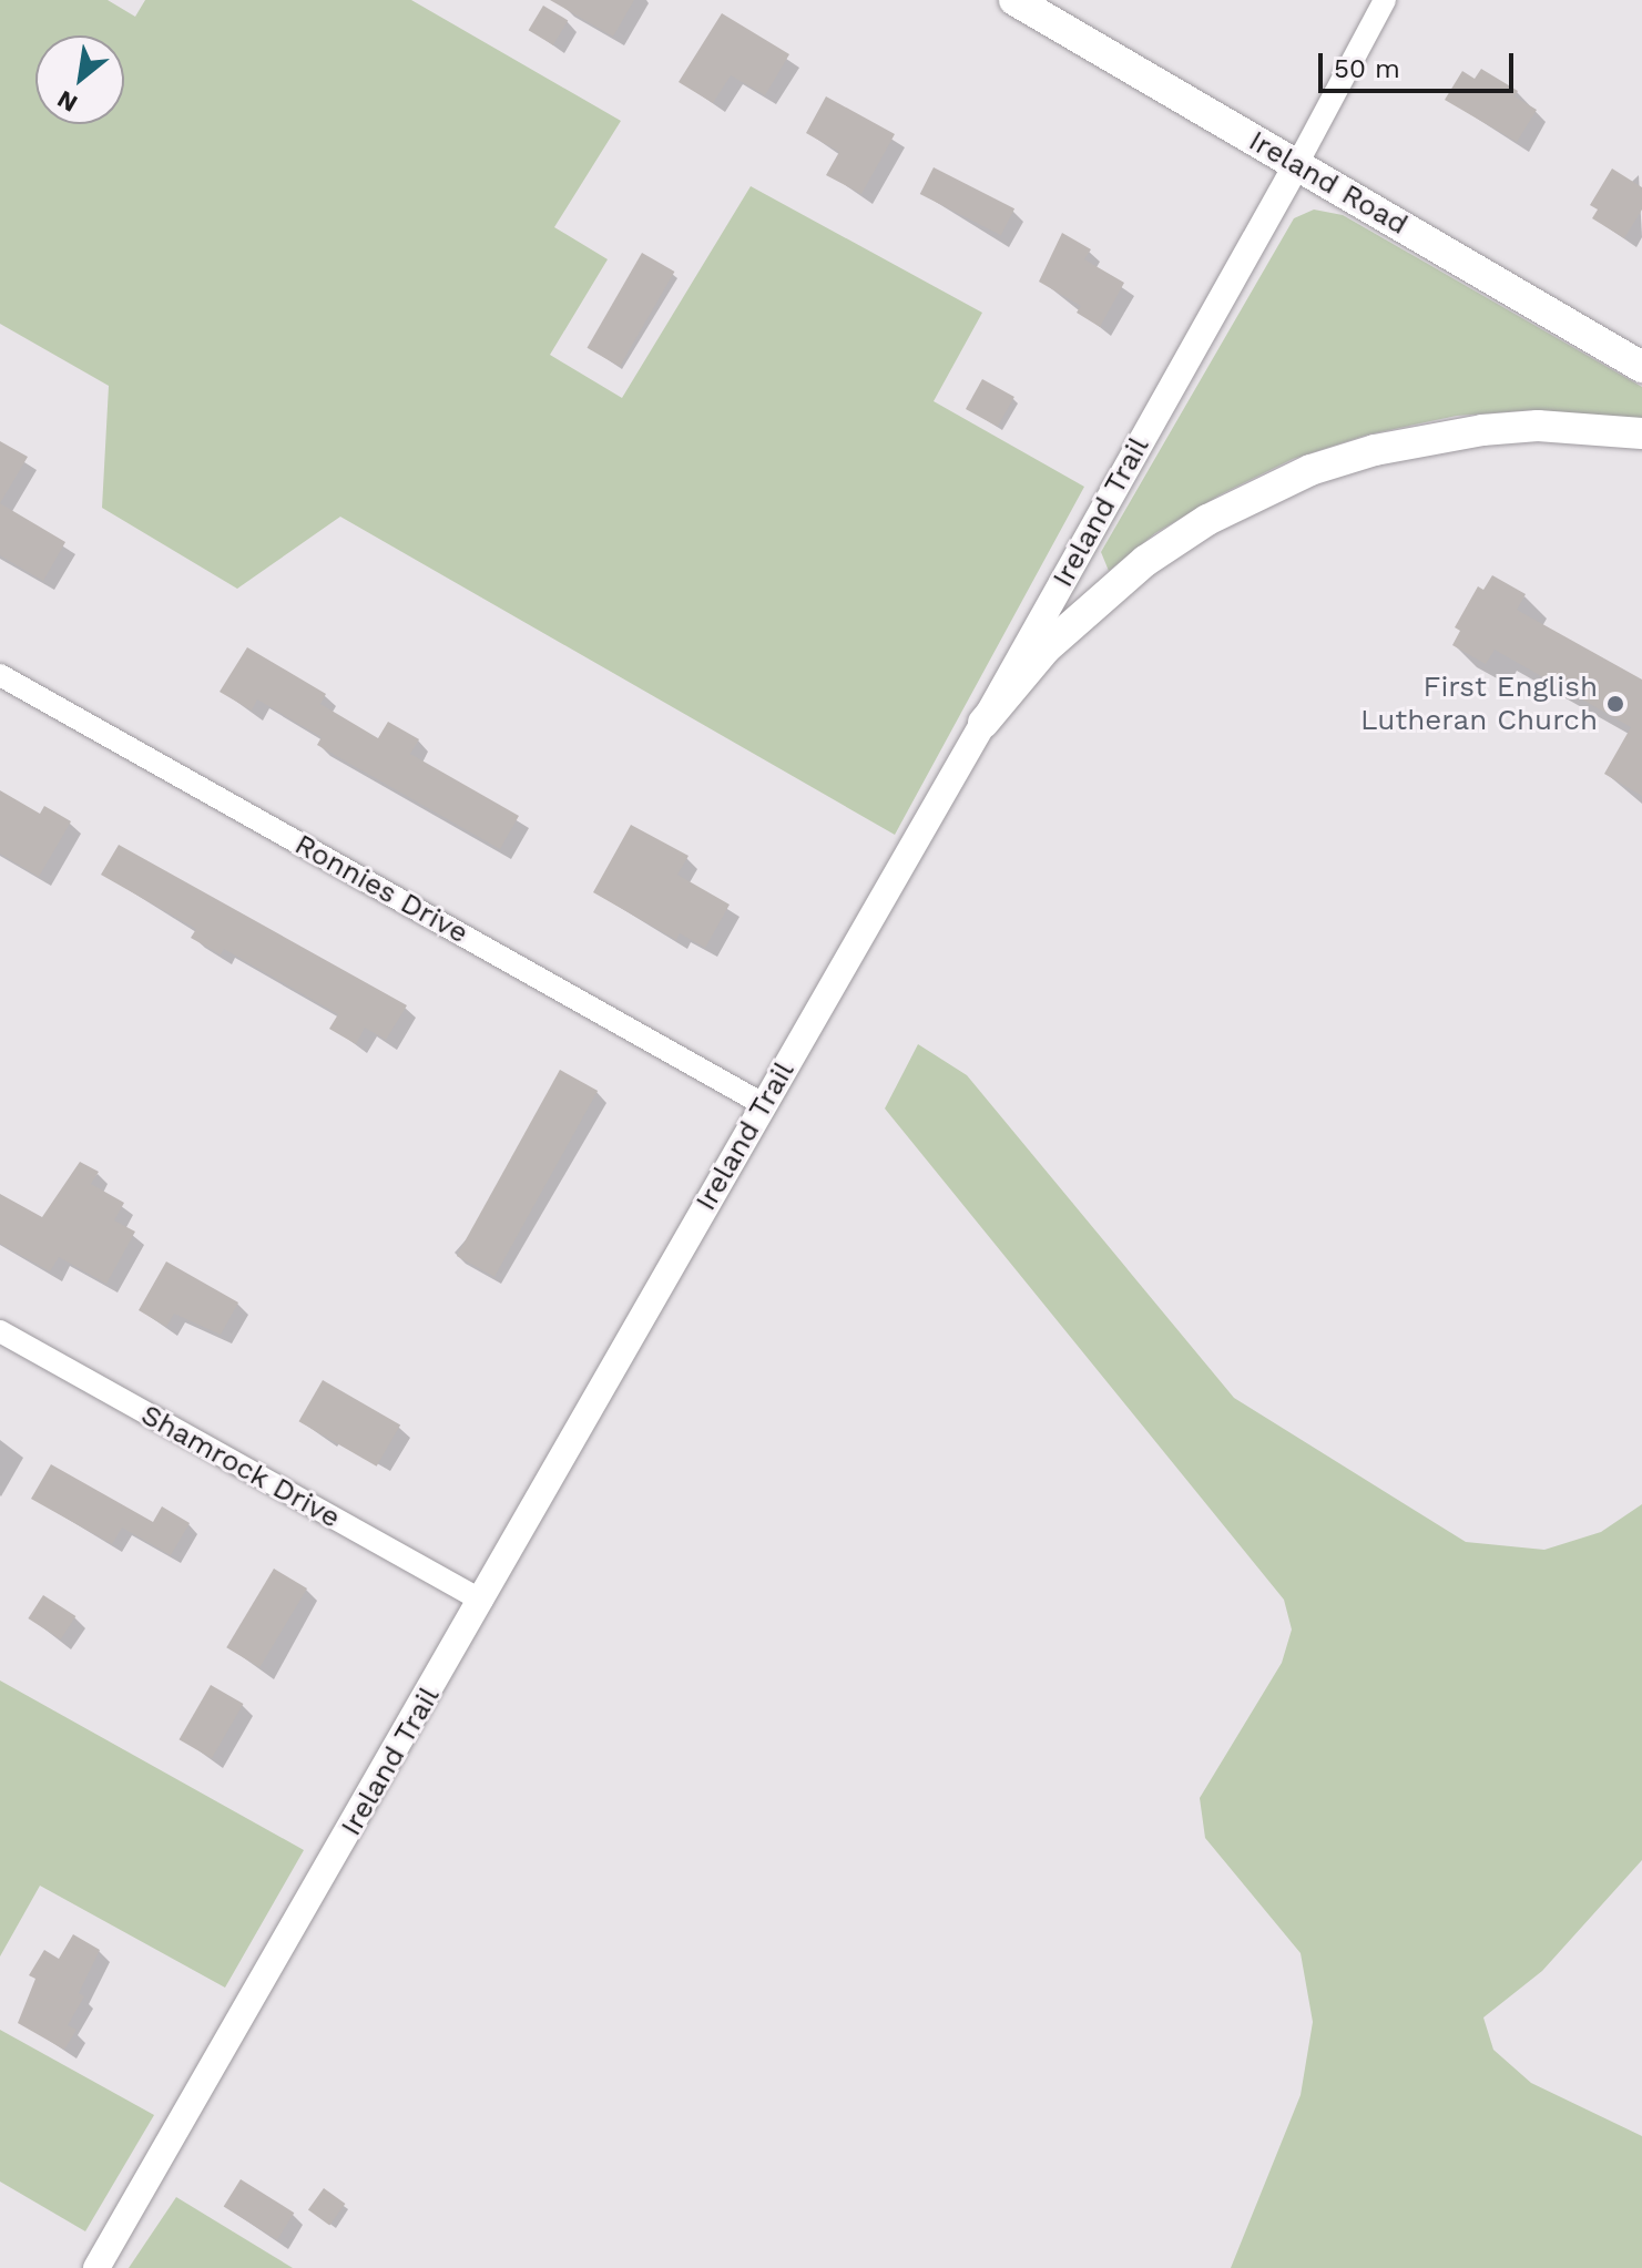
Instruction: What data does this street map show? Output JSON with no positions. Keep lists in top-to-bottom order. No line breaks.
{"streets":{"main road":["Ireland Road"],"street":["Ireland Trail","Ronnies Drive","Shamrock Drive"]},"crossings":[["Ireland Road","Ireland Trail"],["Ireland Trail","Ronnies Drive"],["Ireland Trail","Shamrock Drive"]],"places":["First English Lutheran Church"],"scale_bar":"50 m","north":"bottom left"}
